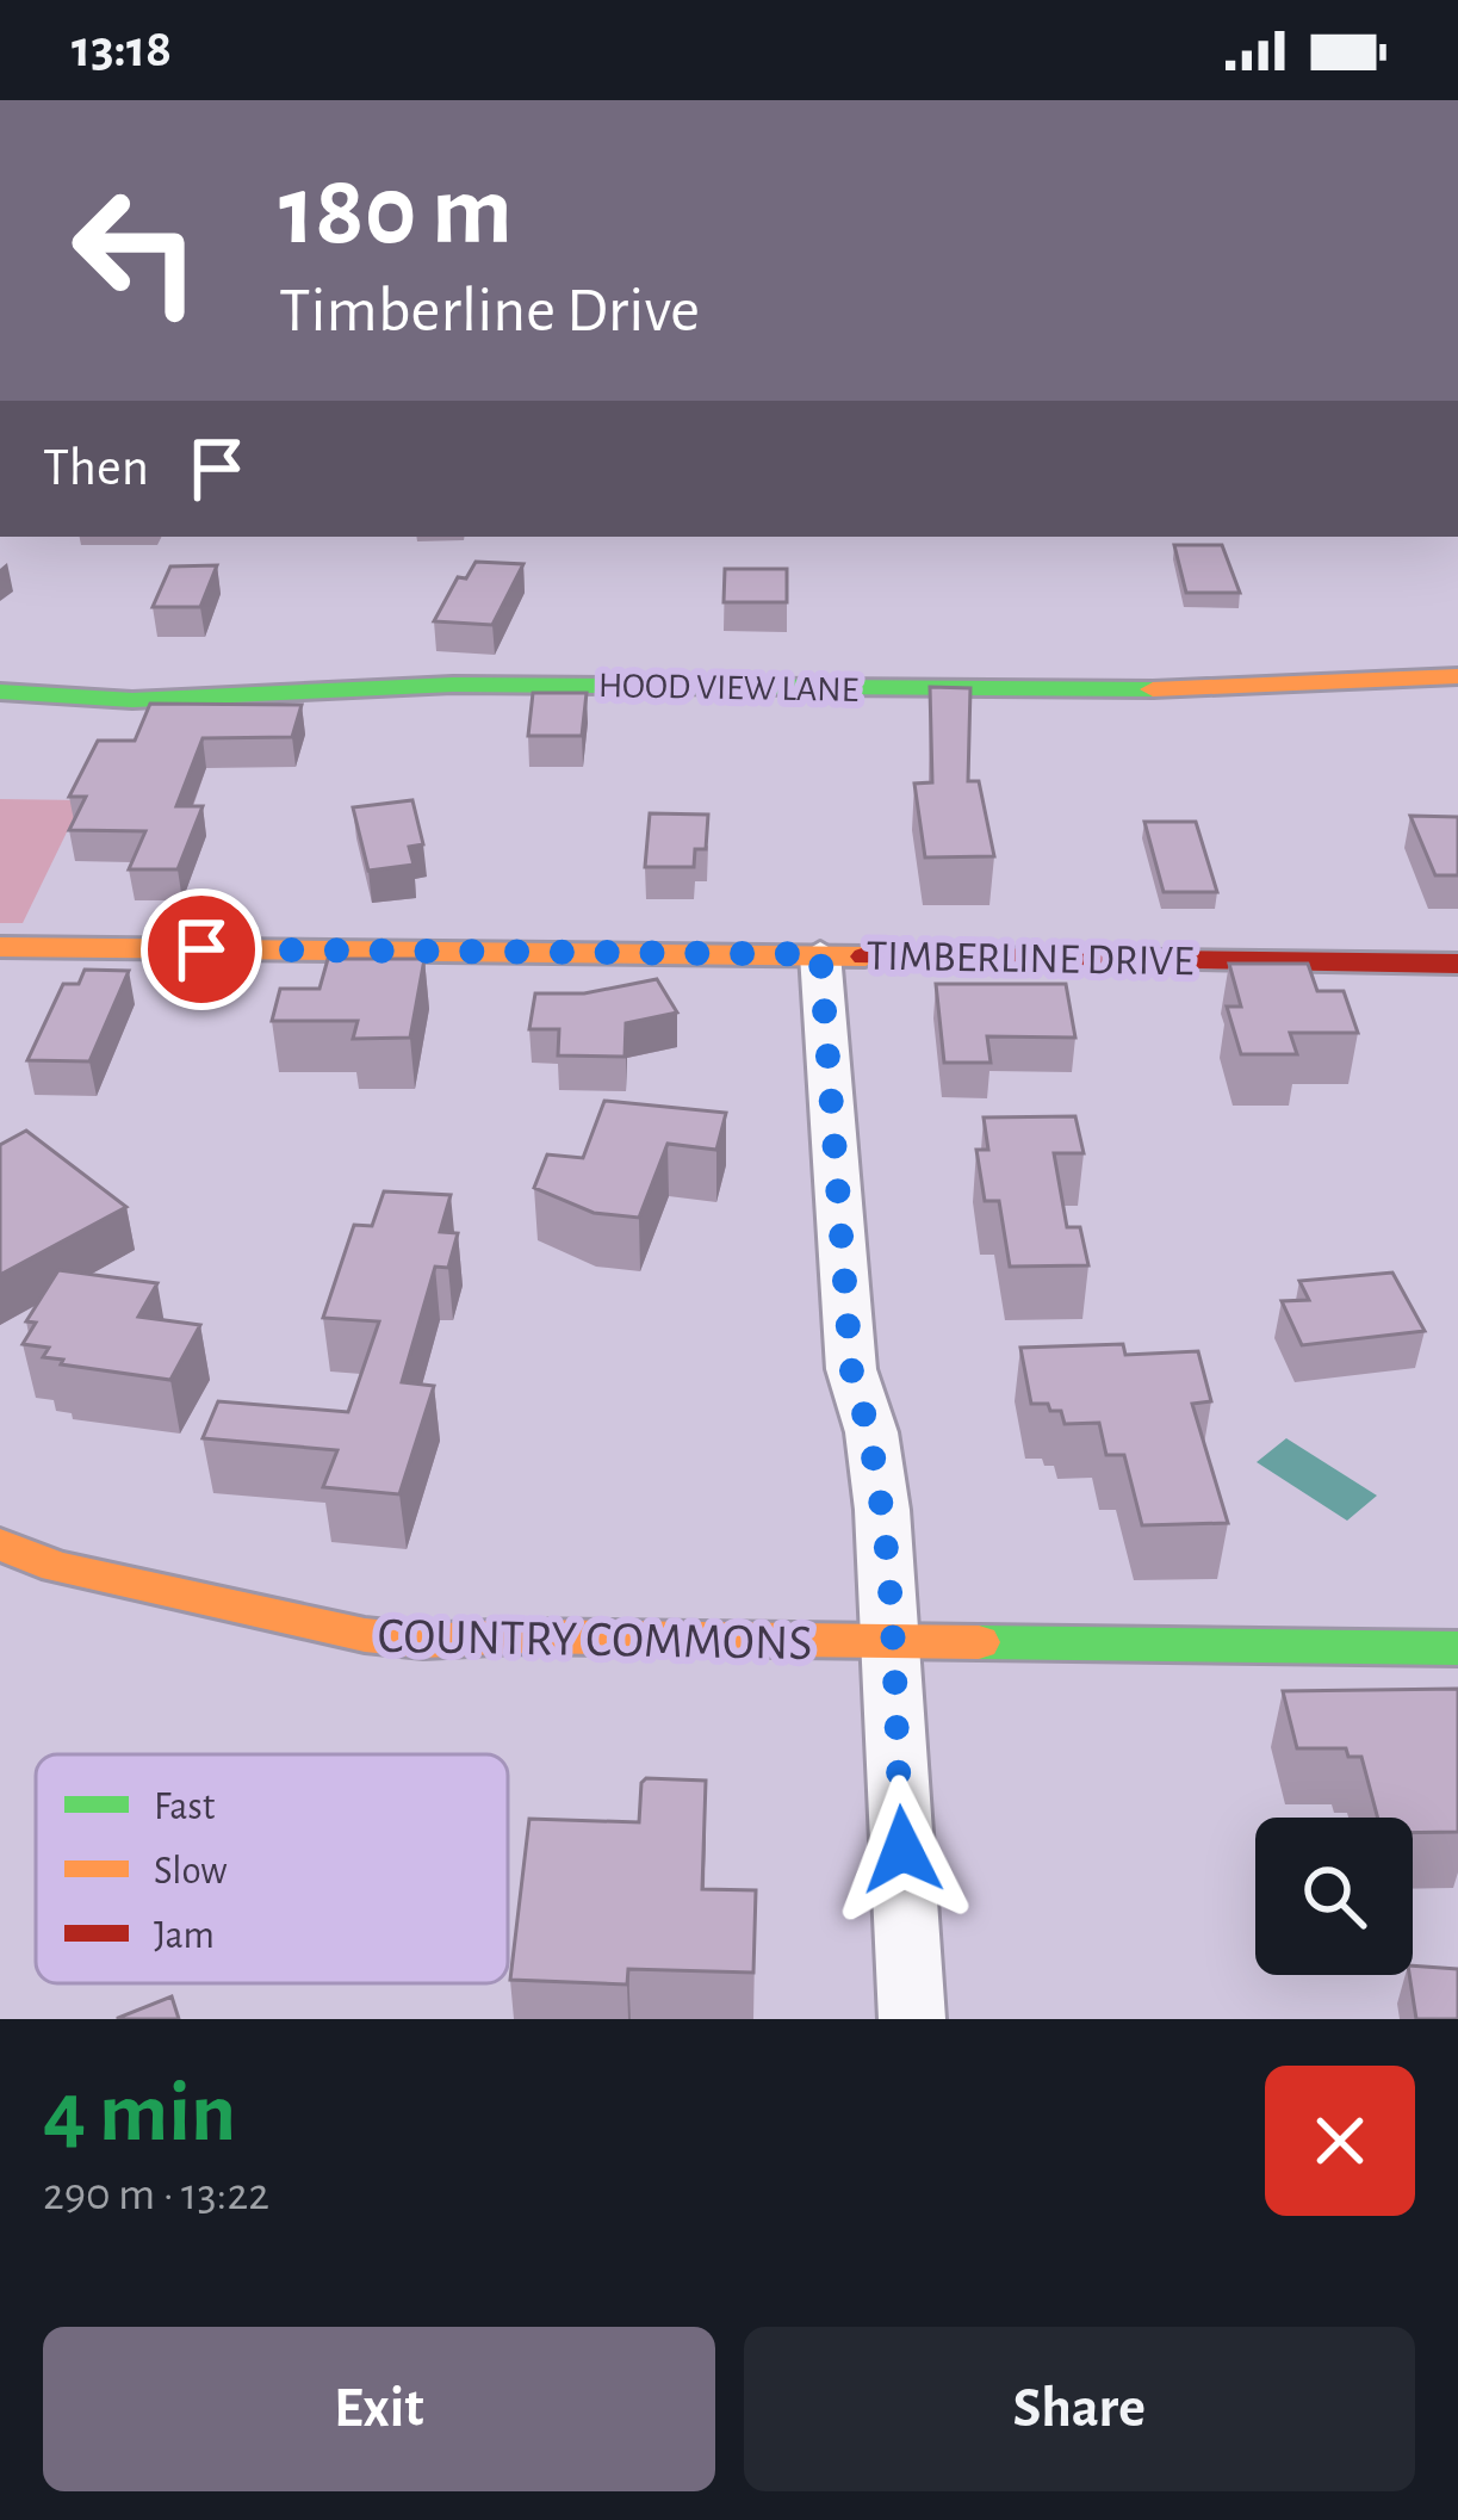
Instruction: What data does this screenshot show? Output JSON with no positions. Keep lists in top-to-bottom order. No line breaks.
{"streets":{"street":["HOOD VIEW LANE","TIMBERLINE DRIVE","COUNTRY COMMONS"]},"legend":["Fast","Slow","Jam"],"page":{"status":"13:18","turn":["180 m","Timberline Drive"],"then":"Then","heading":["4 min","290 m · 13:22"],"buttons":["Exit","Share"]}}
